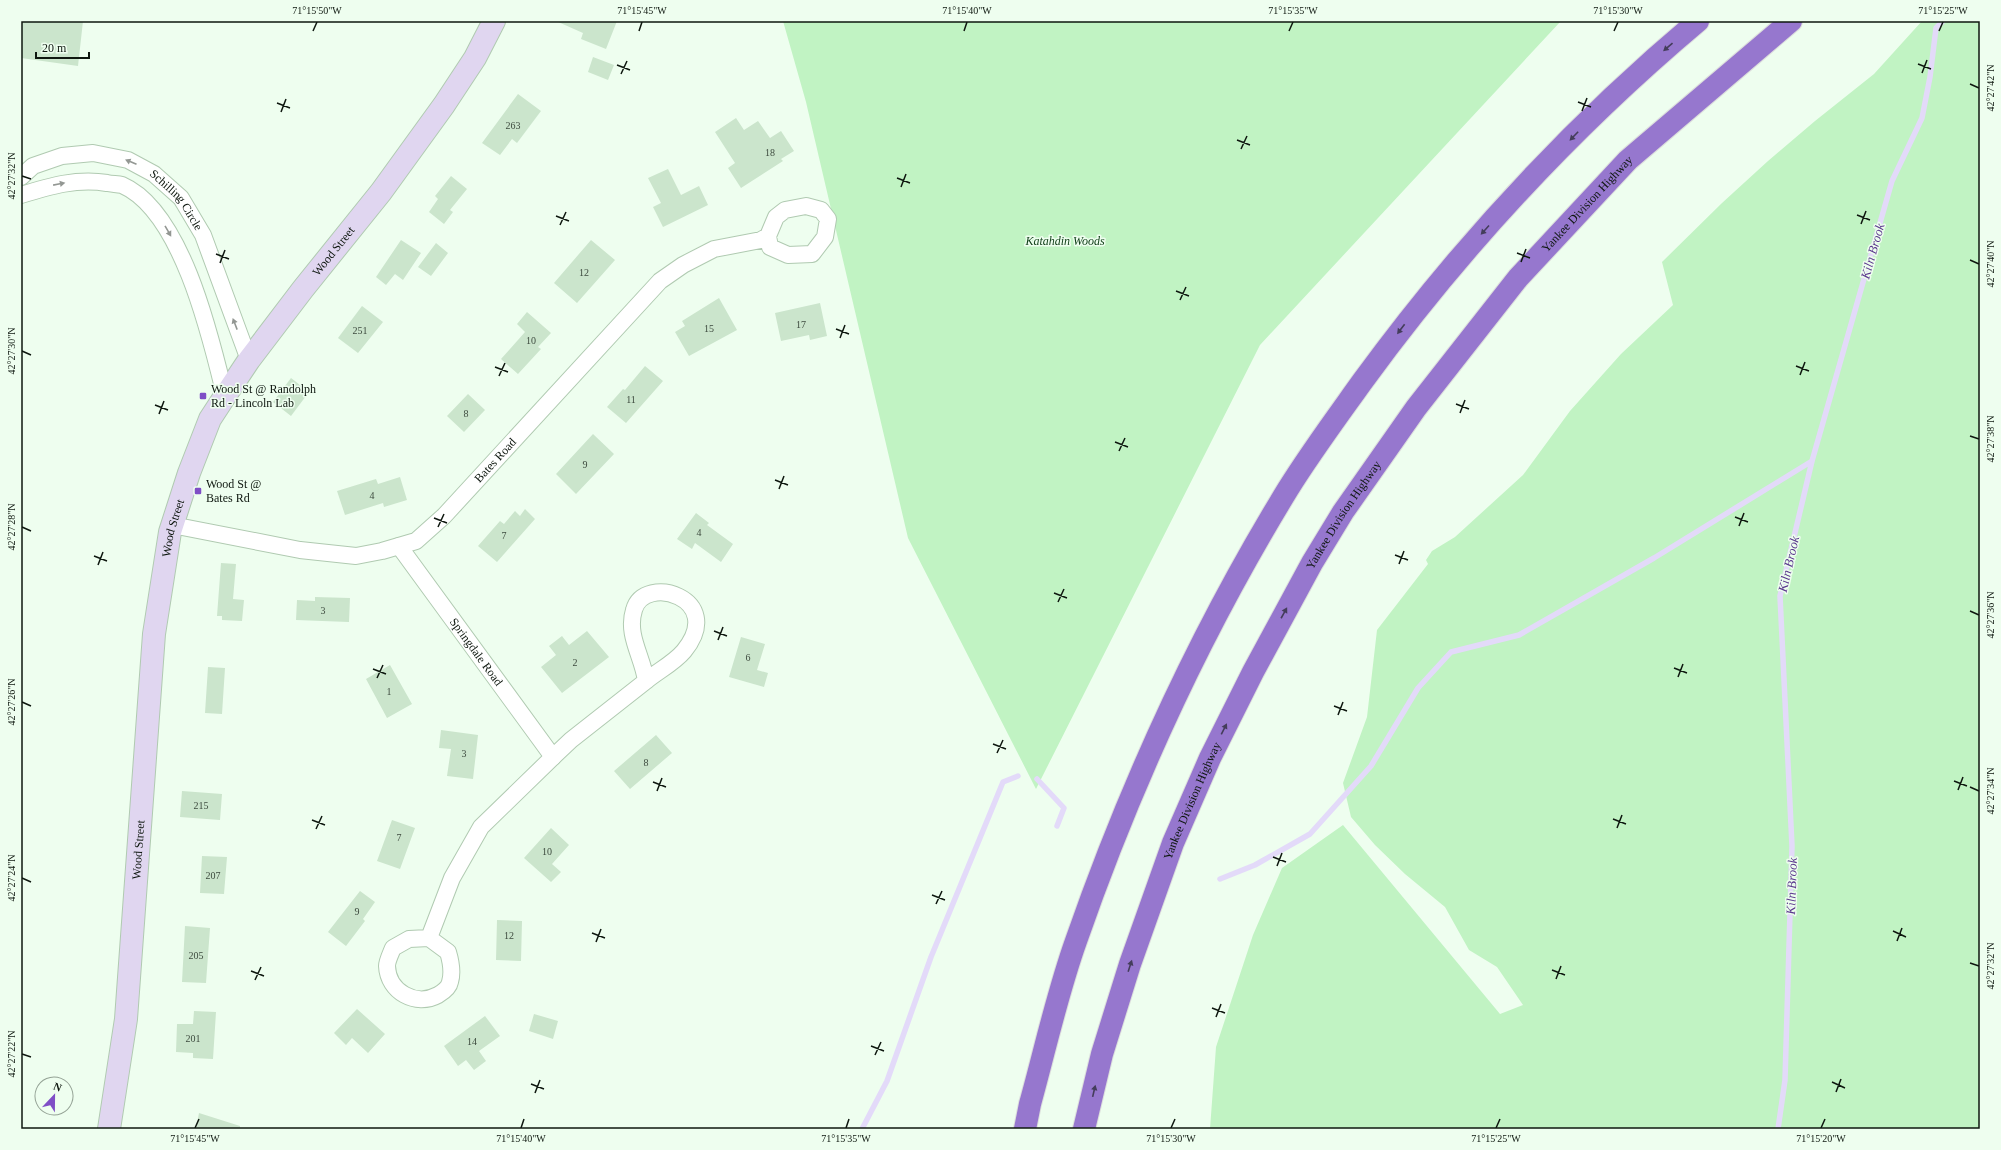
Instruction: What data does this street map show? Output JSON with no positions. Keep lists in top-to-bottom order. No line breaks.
{"streets":{"highway":["Yankee Division Highway"],"street":["Schilling Circle","Wood Street","Bates Road","Springdale Road"]},"crossings":[["Schilling Circle","Wood Street"],["Wood Street","Bates Road"],["Bates Road","Springdale Road"]],"water":["Kiln Brook"],"parks":["Katahdin Woods"],"places":{"transit":["Wood St @ Randolph Rd - Lincoln Lab","Wood St @ Bates Rd"]},"house_numbers":["263","18","12","17","15","251","10","11","8","9","4","4","7","3","6","2","1","3","8","215","7","10","207","9","12","205","201","14"],"scale_bar":"20 m","north":"top","coordinates":["71°15'50\"W","71°15'45\"W","71°15'40\"W","71°15'35\"W","71°15'30\"W","71°15'25\"W","42°27'42\"N","42°27'32\"N","42°27'40\"N","42°27'30\"N","42°27'38\"N","42°27'28\"N","42°27'36\"N","42°27'26\"N","42°27'34\"N","42°27'24\"N","42°27'22\"N","71°15'20\"W"]}
